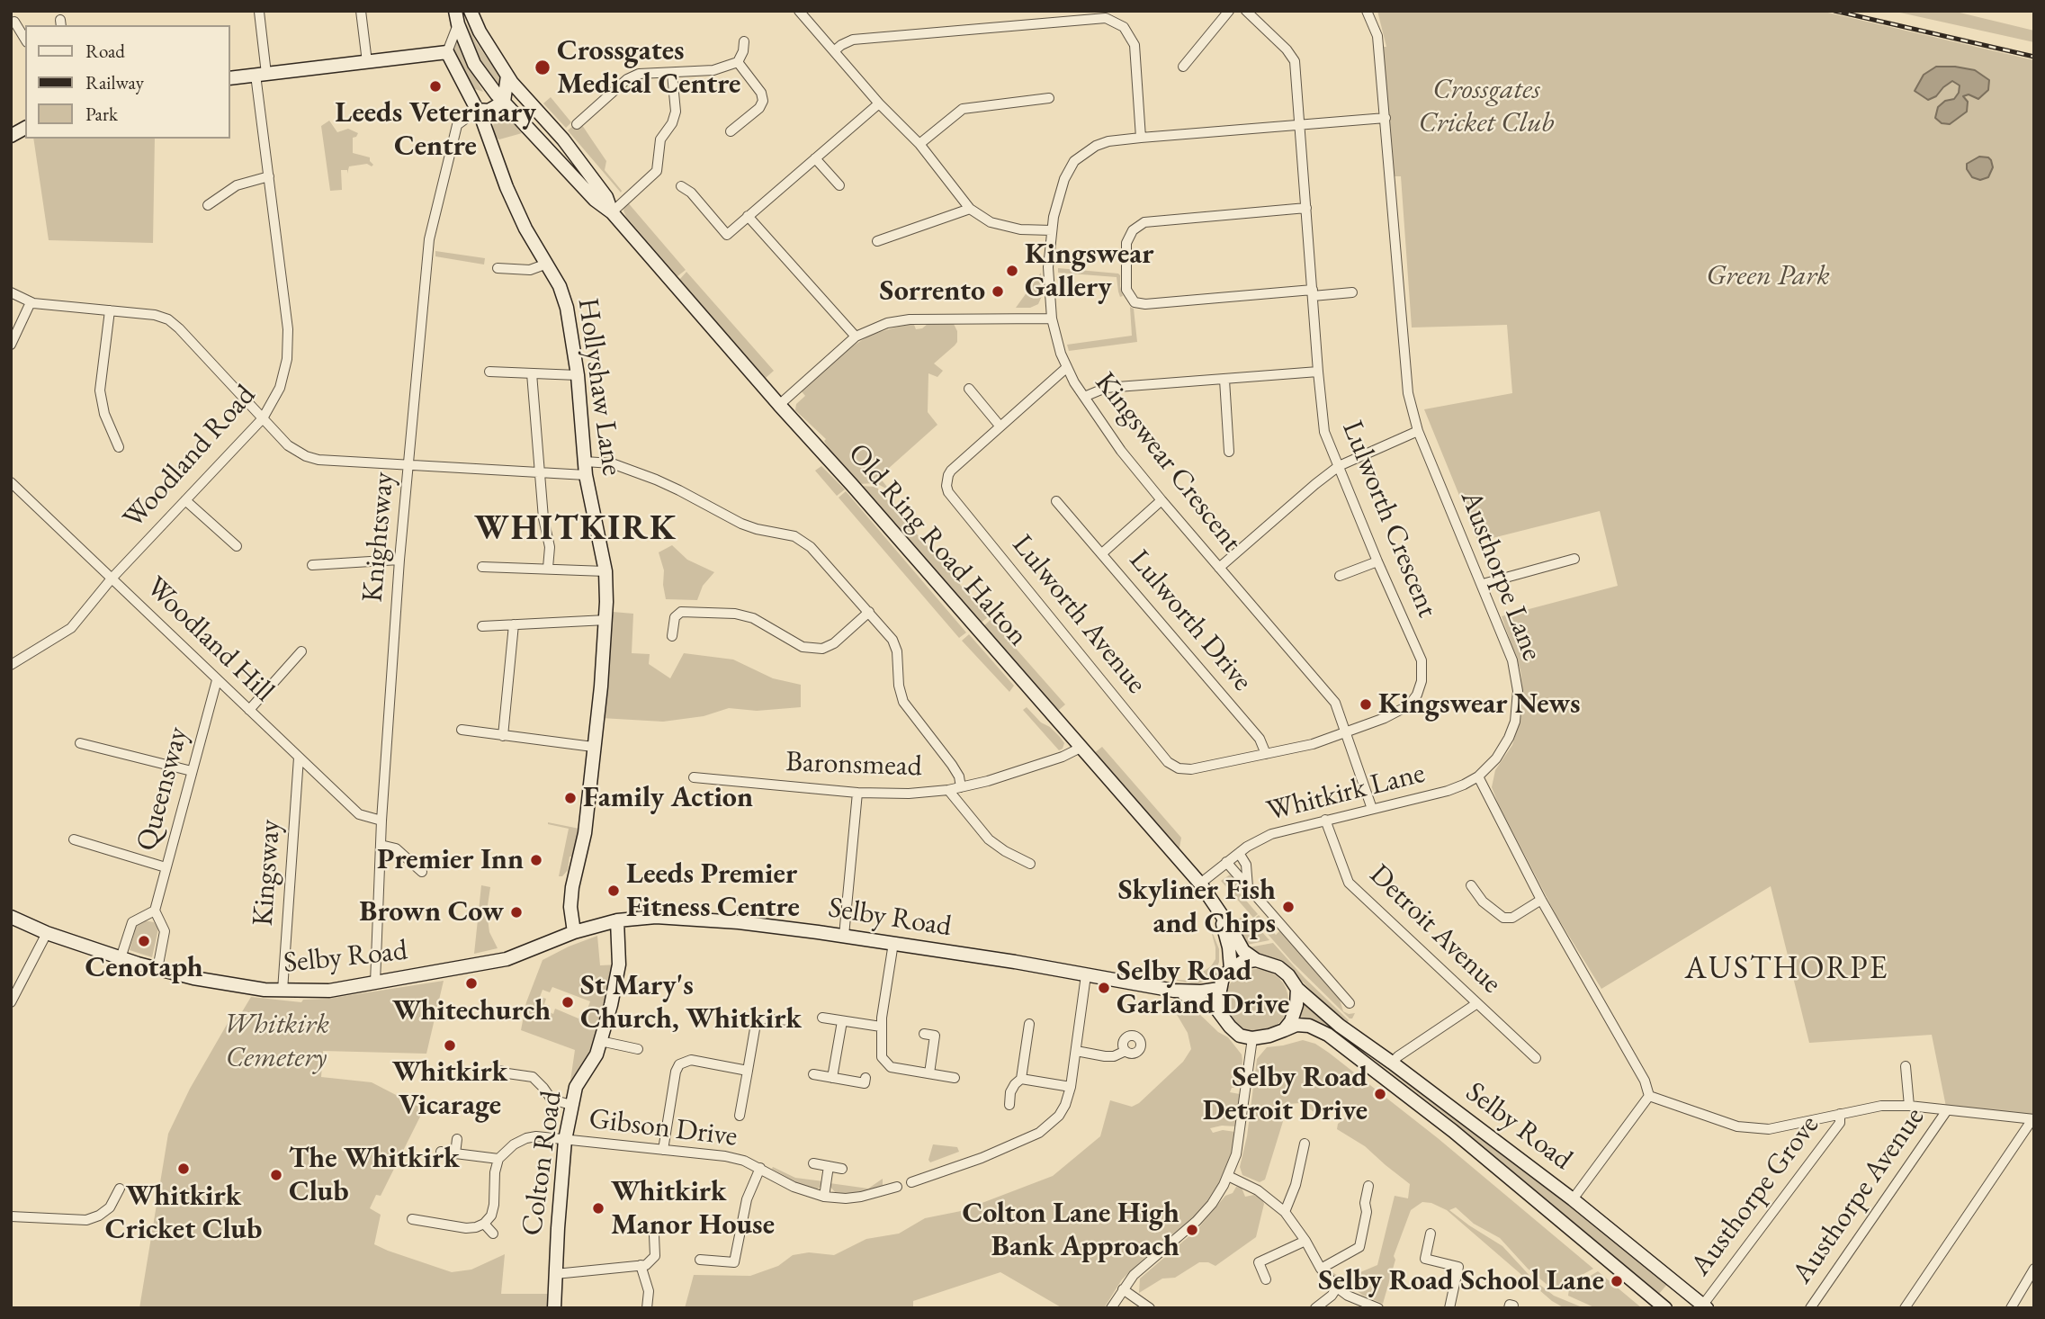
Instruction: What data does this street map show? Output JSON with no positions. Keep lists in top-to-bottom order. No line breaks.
{"streets":{"main road":["Hollyshaw Lane","Old Ring Road Halton","Selby Road","Colton Road"],"street":["Woodland Road","Kingswear Crescent","Lulworth Crescent","Knightsway","Austhorpe Lane","Lulworth Avenue","Lulworth Drive","Woodland Hill","Baronsmead","Queensway","Whitkirk Lane","Kingsway","Detroit Avenue","Gibson Drive","Austhorpe Grove","Austhorpe Avenue"]},"crossings":[["Hollyshaw Lane","Knightsway"],["Hollyshaw Lane","Selby Road"],["Woodland Road","Woodland Hill"],["Kingswear Crescent","Lulworth Crescent"],["Kingswear Crescent","Austhorpe Lane"],["Kingswear Crescent","Lulworth Avenue"],["Kingswear Crescent","Lulworth Drive"],["Kingswear Crescent","Whitkirk Lane"],["Lulworth Crescent","Lulworth Avenue"],["Knightsway","Woodland Hill"],["Knightsway","Selby Road"],["Old Ring Road Halton","Baronsmead"],["Old Ring Road Halton","Whitkirk Lane"],["Old Ring Road Halton","Selby Road"],["Austhorpe Lane","Whitkirk Lane"],["Lulworth Avenue","Lulworth Drive"],["Woodland Hill","Queensway"],["Woodland Hill","Kingsway"],["Queensway","Selby Road"],["Whitkirk Lane","Detroit Avenue"],["Kingsway","Selby Road"],["Selby Road","Colton Road"],["Selby Road","Austhorpe Grove"],["Gibson Drive","Colton Road"]],"districts":["WHITKIRK","AUSTHORPE"],"parks":["Crossgates Cricket Club","Green Park","Whitkirk Cemetery"],"places":["Crossgates Medical Centre","Leeds Veterinary Centre","Kingswear Gallery","Sorrento","Kingswear News","Family Action","Premier Inn","Leeds Premier Fitness Centre","Skyliner Fish and Chips","Brown Cow","Cenotaph","Whitechurch","Selby Road Garland Drive","St Mary's Church, Whitkirk","Whitkirk Vicarage","Selby Road Detroit Drive","Whitkirk Cricket Club","The Whitkirk Club","Whitkirk Manor House","Colton Lane High Bank Approach","Selby Road School Lane"],"legend":["Road","Railway","Park"]}
